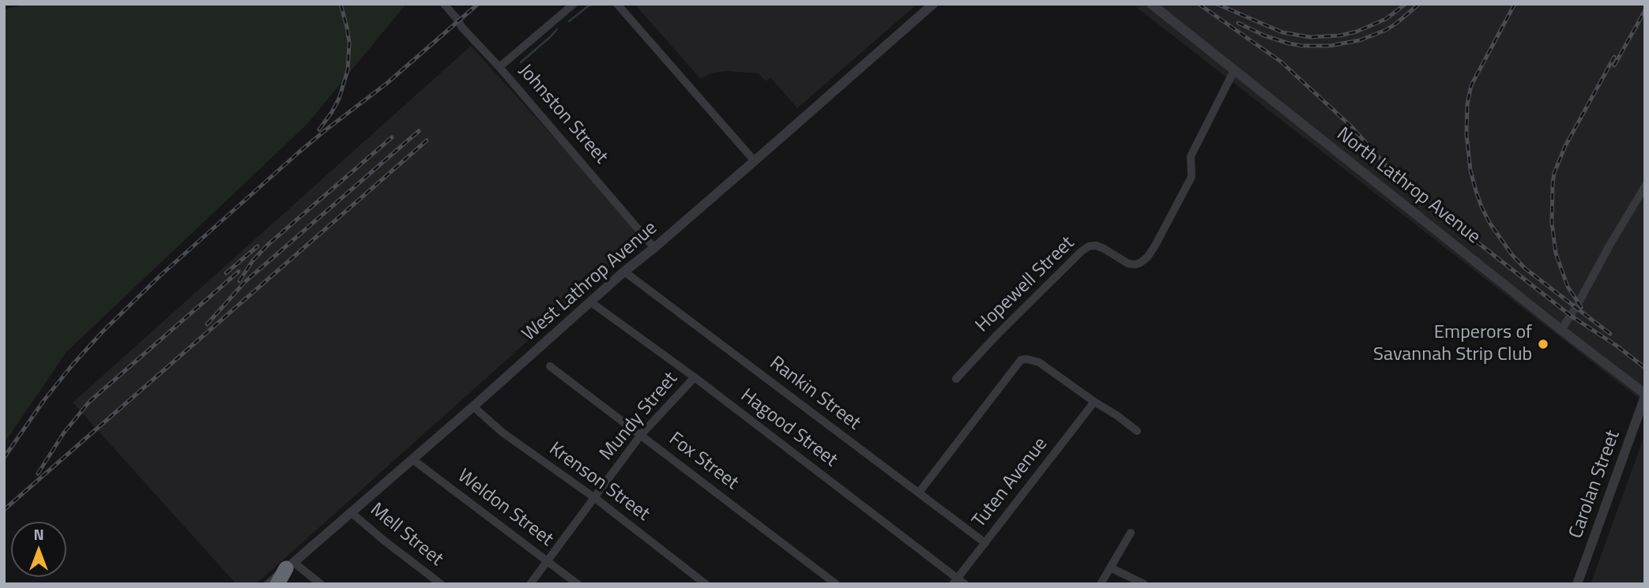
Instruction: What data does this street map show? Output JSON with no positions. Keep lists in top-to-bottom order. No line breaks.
{"streets":{"street":["Johnston Street","North Lathrop Avenue","West Lathrop Avenue","Hopewell Street","Rankin Street","Mundy Street","Hagood Street","Fox Street","Krenson Street","Tuten Avenue","Carolan Street","Weldon Street","Mell Street"]},"crossings":[["Johnston Street","West Lathrop Avenue"],["North Lathrop Avenue","Hopewell Street"],["North Lathrop Avenue","Carolan Street"],["West Lathrop Avenue","Rankin Street"],["West Lathrop Avenue","Hagood Street"],["West Lathrop Avenue","Krenson Street"],["West Lathrop Avenue","Weldon Street"],["West Lathrop Avenue","Mell Street"],["Rankin Street","Tuten Avenue"],["Mundy Street","Hagood Street"],["Mundy Street","Fox Street"],["Mundy Street","Krenson Street"],["Mundy Street","Weldon Street"],["Hagood Street","Tuten Avenue"]],"places":["Emperors of Savannah Strip Club"],"north":"top"}
